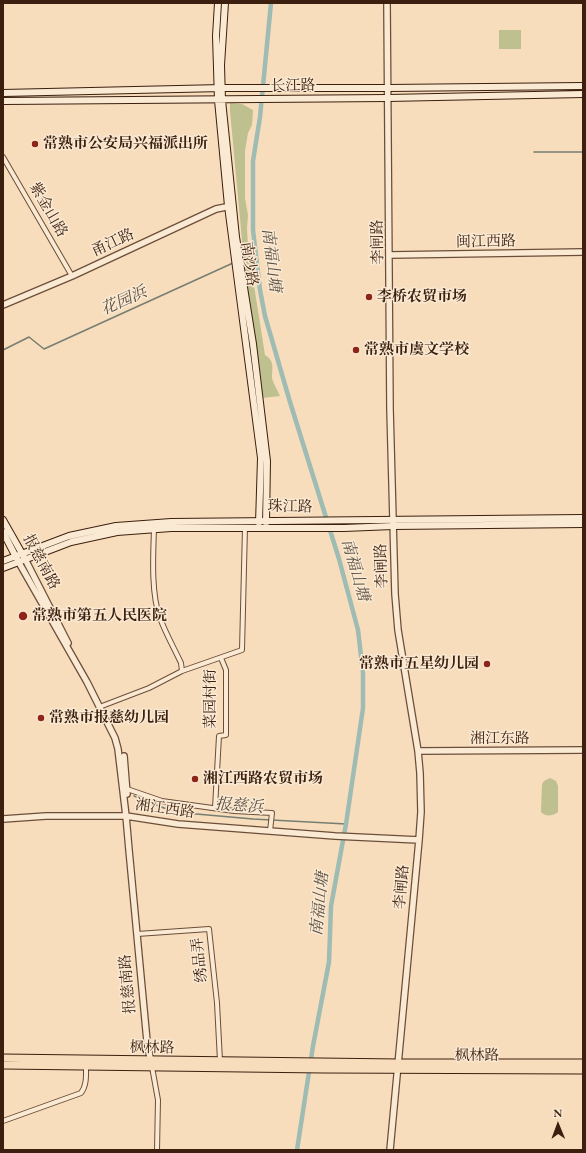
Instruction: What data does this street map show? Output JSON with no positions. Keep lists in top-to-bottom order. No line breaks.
{"streets":{"main road":["长江路","南沙路","珠江路","报慈南路","枫林路"],"street":["紫金山路","李闸路","闽江西路","甬江路","菜园村街","湘江东路","湘江西路","绣品弄"]},"crossings":[["长江路","李闸路"],["长江路","南沙路"],["紫金山路","甬江路"],["李闸路","闽江西路"],["李闸路","珠江路"],["李闸路","湘江东路"],["李闸路","湘江西路"],["李闸路","枫林路"],["甬江路","南沙路"],["南沙路","珠江路"],["珠江路","报慈南路"],["珠江路","菜园村街"],["报慈南路","菜园村街"],["报慈南路","湘江西路"],["报慈南路","绣品弄"],["报慈南路","枫林路"],["绣品弄","枫林路"]],"water":["南福山塘","花园浜","报慈浜"],"places":["常熟市公安局兴福派出所","李桥农贸市场","常熟市虞文学校","常熟市第五人民医院","常熟市五星幼儿园","常熟市报慈幼儿园","湘江西路农贸市场"],"north":"top"}
